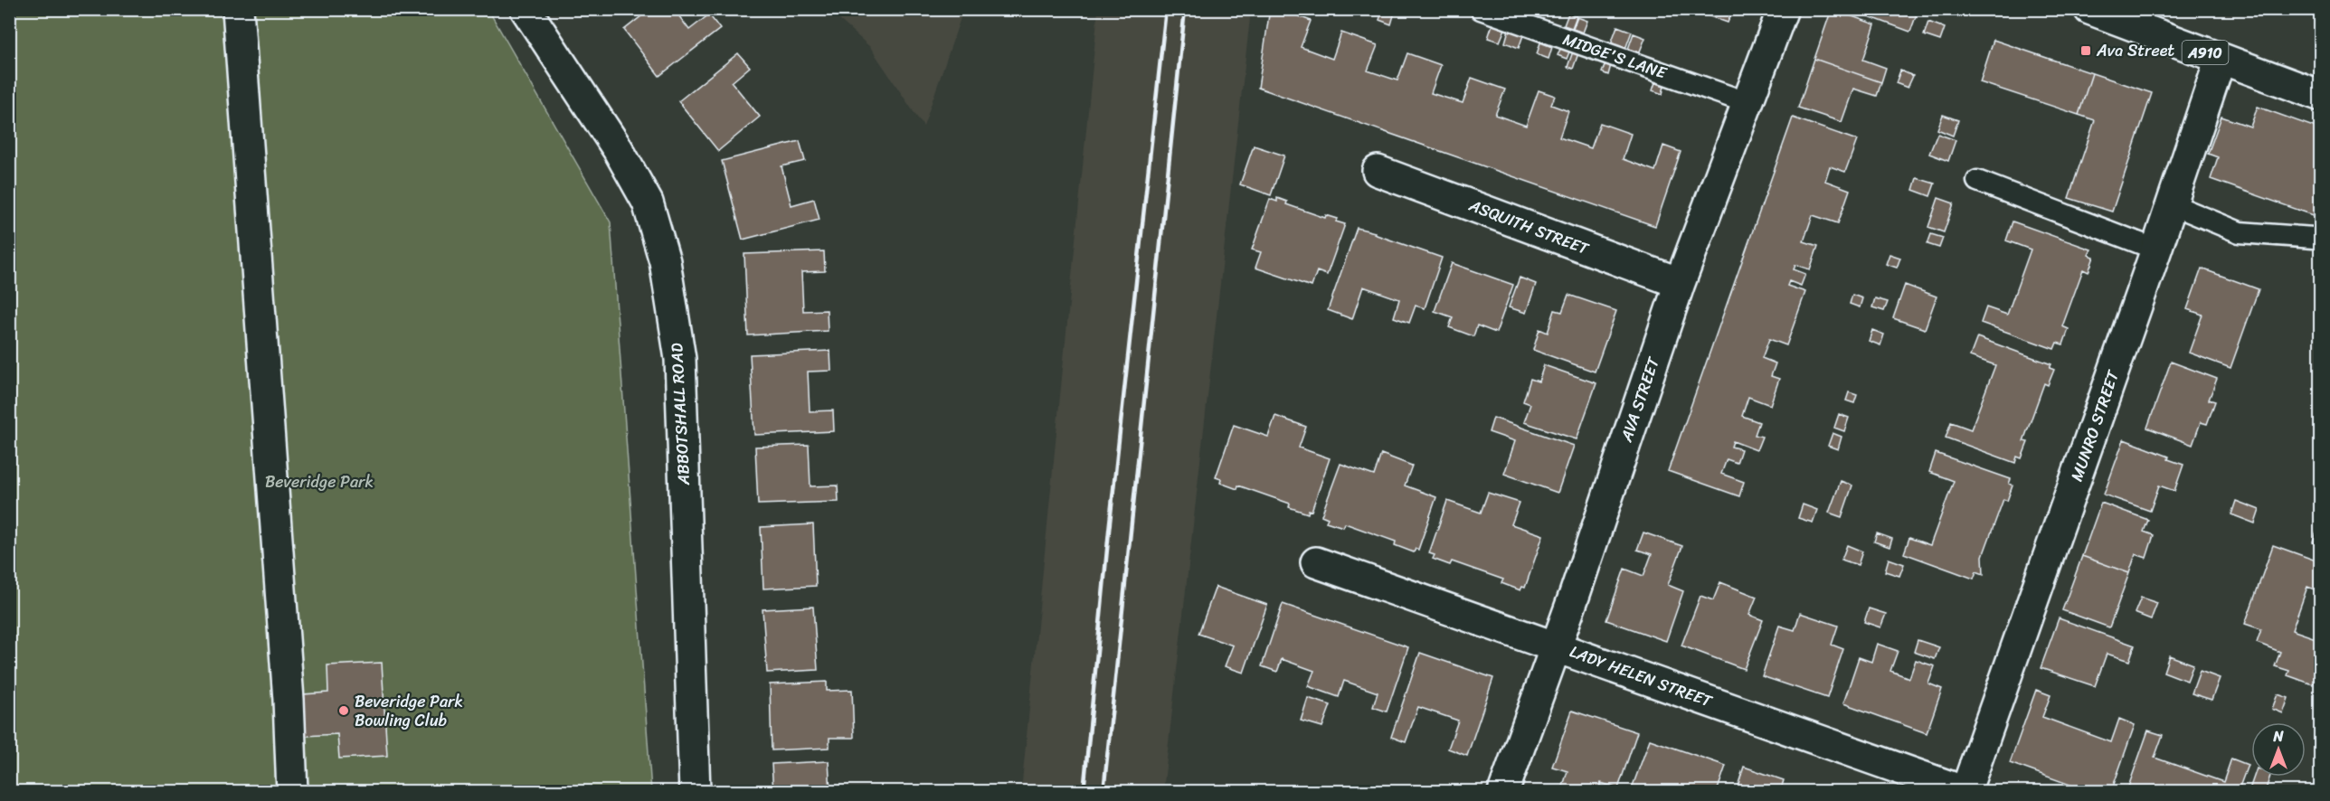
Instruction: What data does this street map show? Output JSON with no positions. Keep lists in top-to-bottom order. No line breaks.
{"streets":{"street":["A910","ASQUITH STREET","AVA STREET","ABBOTSHALL ROAD","MUNRO STREET","LADY HELEN STREET"],"lane":["MIDGE'S LANE"]},"crossings":[["A910","MUNRO STREET"],["MIDGE'S LANE","AVA STREET"],["ASQUITH STREET","AVA STREET"],["AVA STREET","LADY HELEN STREET"],["MUNRO STREET","LADY HELEN STREET"]],"parks":["Beveridge Park"],"places":{"transit":["Ava Street"],"other":["Beveridge Park Bowling Club"]},"north":"top"}
